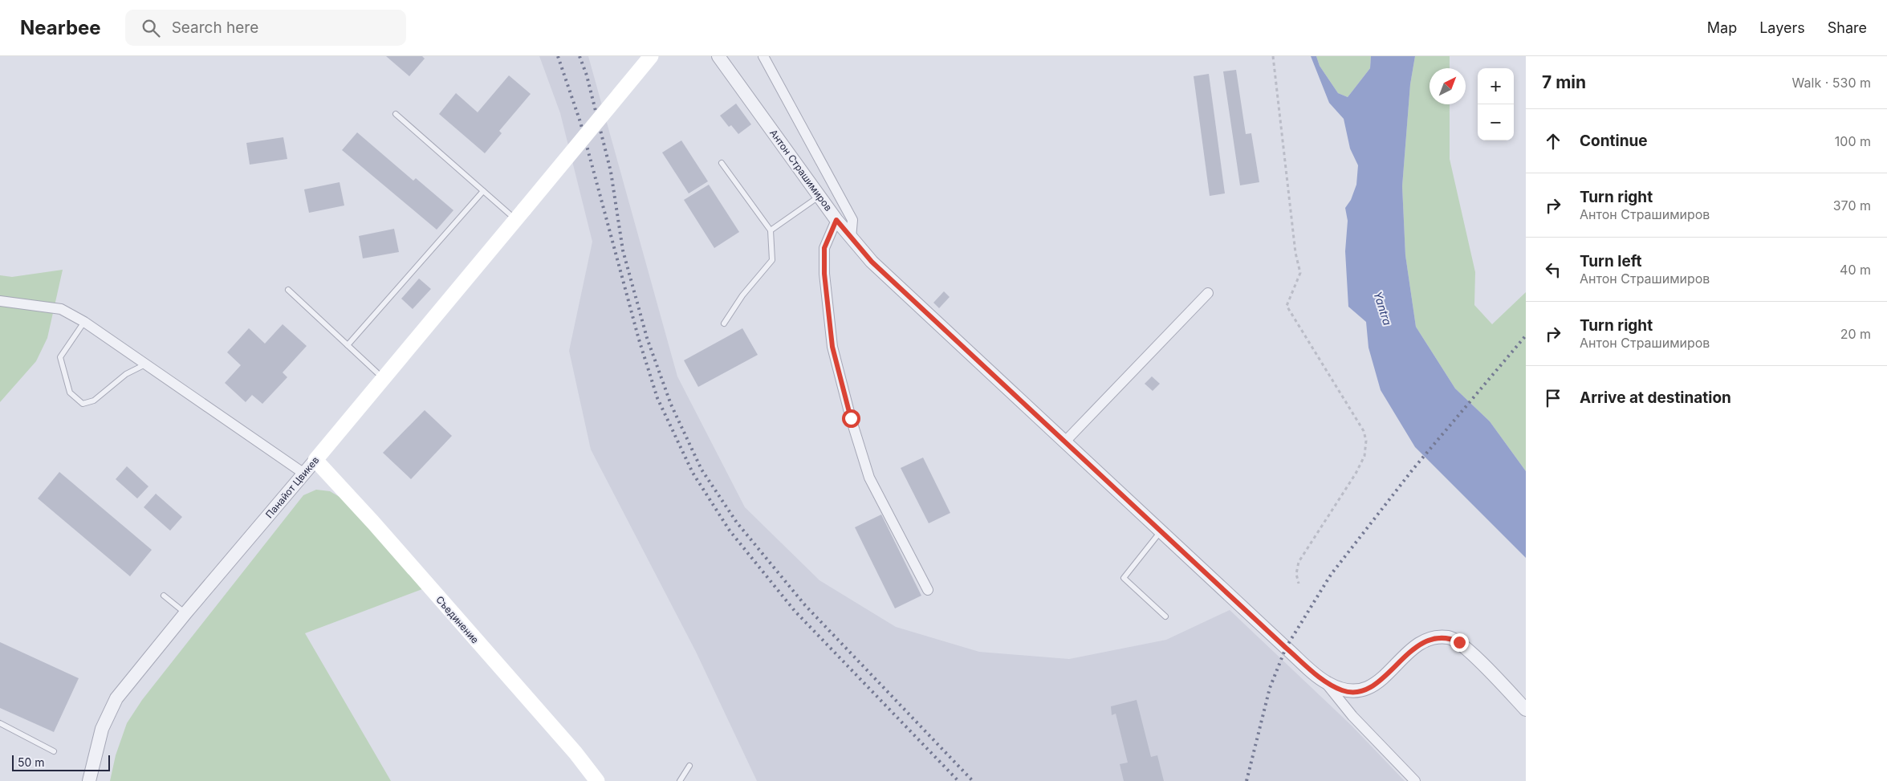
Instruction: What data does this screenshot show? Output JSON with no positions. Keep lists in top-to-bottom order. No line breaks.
{"streets":{"main road":["Панайот Цвикев","Съединение"],"street":["Антон Страшимиров"]},"crossings":[["Панайот Цвикев","Съединение"]],"water":["Yantra"],"scale_bar":"50 m","north":"top right","page":{"header":"Nearbee","search":"Search here","nav":["Map","Layers","Share"],"heading":["7 min","Walk · 530 m"],"map_buttons":["+","−"],"list":[["Continue","100 m"],["Turn right","Антон Страшимиров","370 m"],["Turn left","Антон Страшимиров","40 m"],["Turn right","Антон Страшимиров","20 m"],"Arrive at destination"],"scale":"50 m"}}
